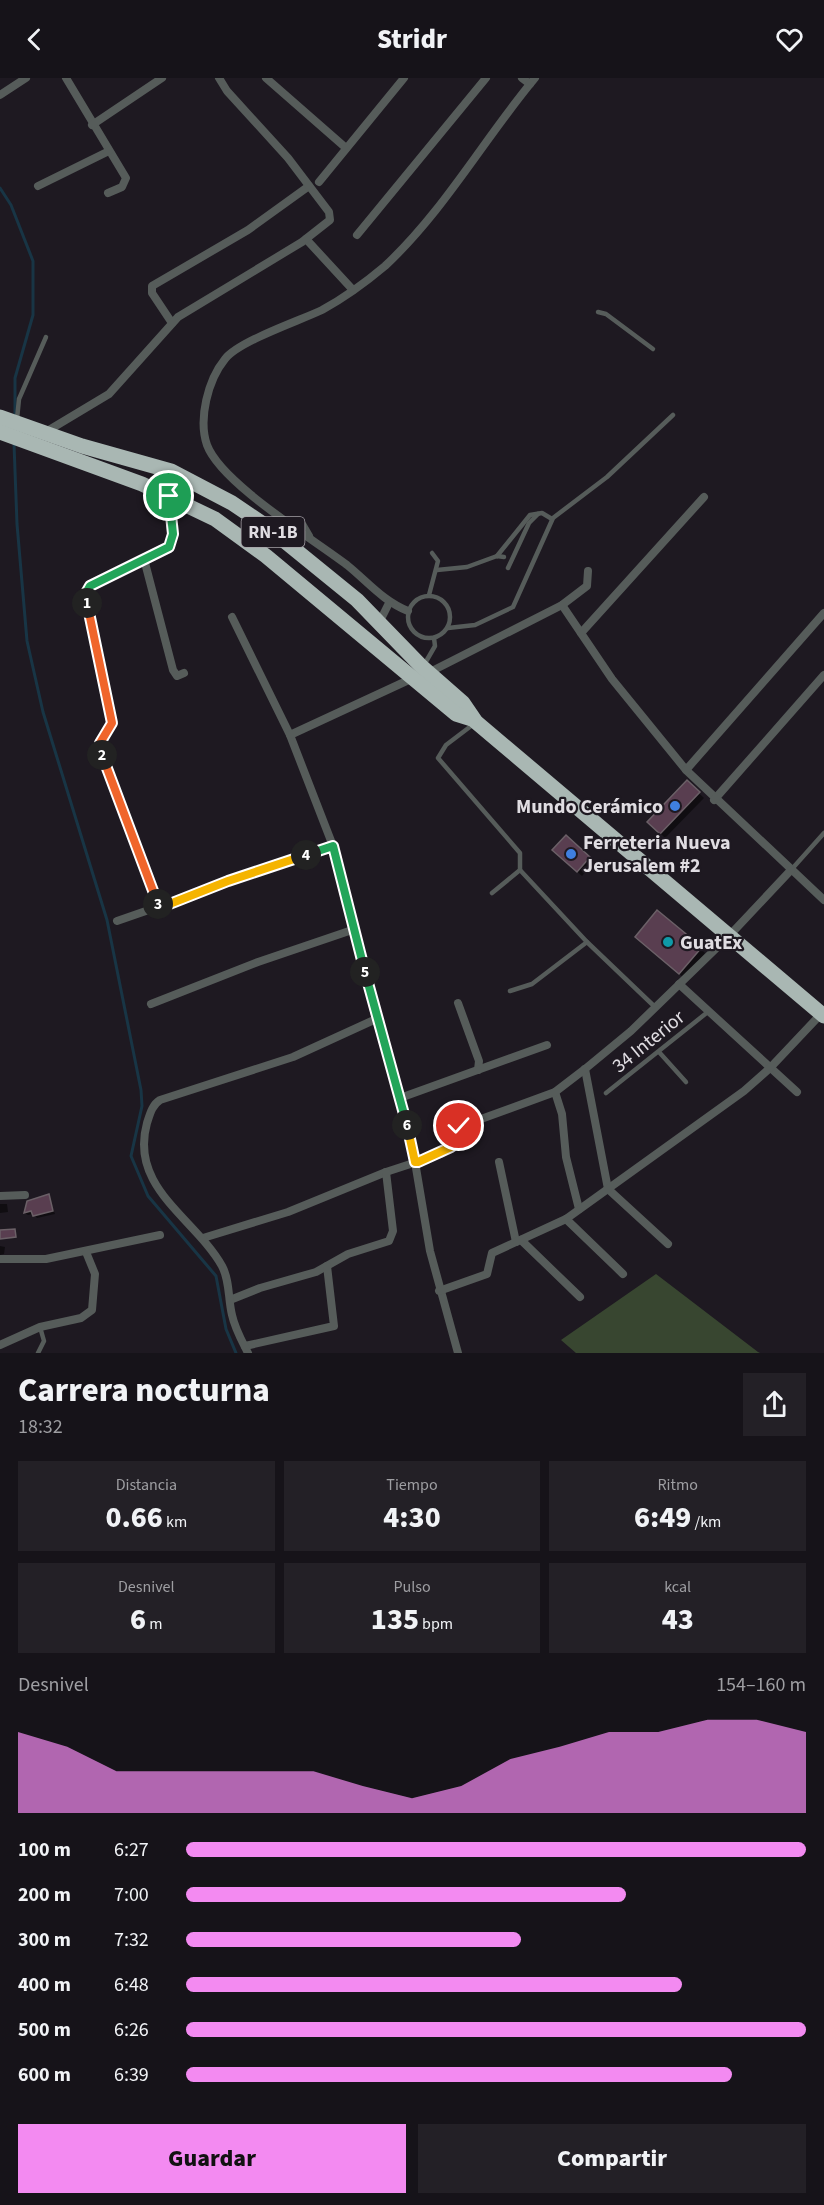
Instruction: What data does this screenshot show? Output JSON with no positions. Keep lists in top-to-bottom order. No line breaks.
{"streets":{"highway":["RN-1B"],"lane":["34 Interior"]},"places":["Mundo Cerámico","Ferreteria Nueva Jerusalem #2","GuatEx"],"page":{"header":"Stridr","pins":["1","2","4","3","5","6"],"heading":["Carrera nocturna","18:32"],"stats":[["Distancia","0.66 km"],["Tiempo","4:30"],["Ritmo","6:49 /km"],["Desnivel","6 m"],["Pulso","135 bpm"],["kcal","43"]],"chart":["Desnivel","154–160 m"],"list":[{"name":"100 m","note":"6:27"},{"name":"200 m","note":"7:00"},{"name":"300 m","note":"7:32"},{"name":"400 m","note":"6:48"},{"name":"500 m","note":"6:26"},{"name":"600 m","note":"6:39"}],"buttons":["Guardar","Compartir"]}}
